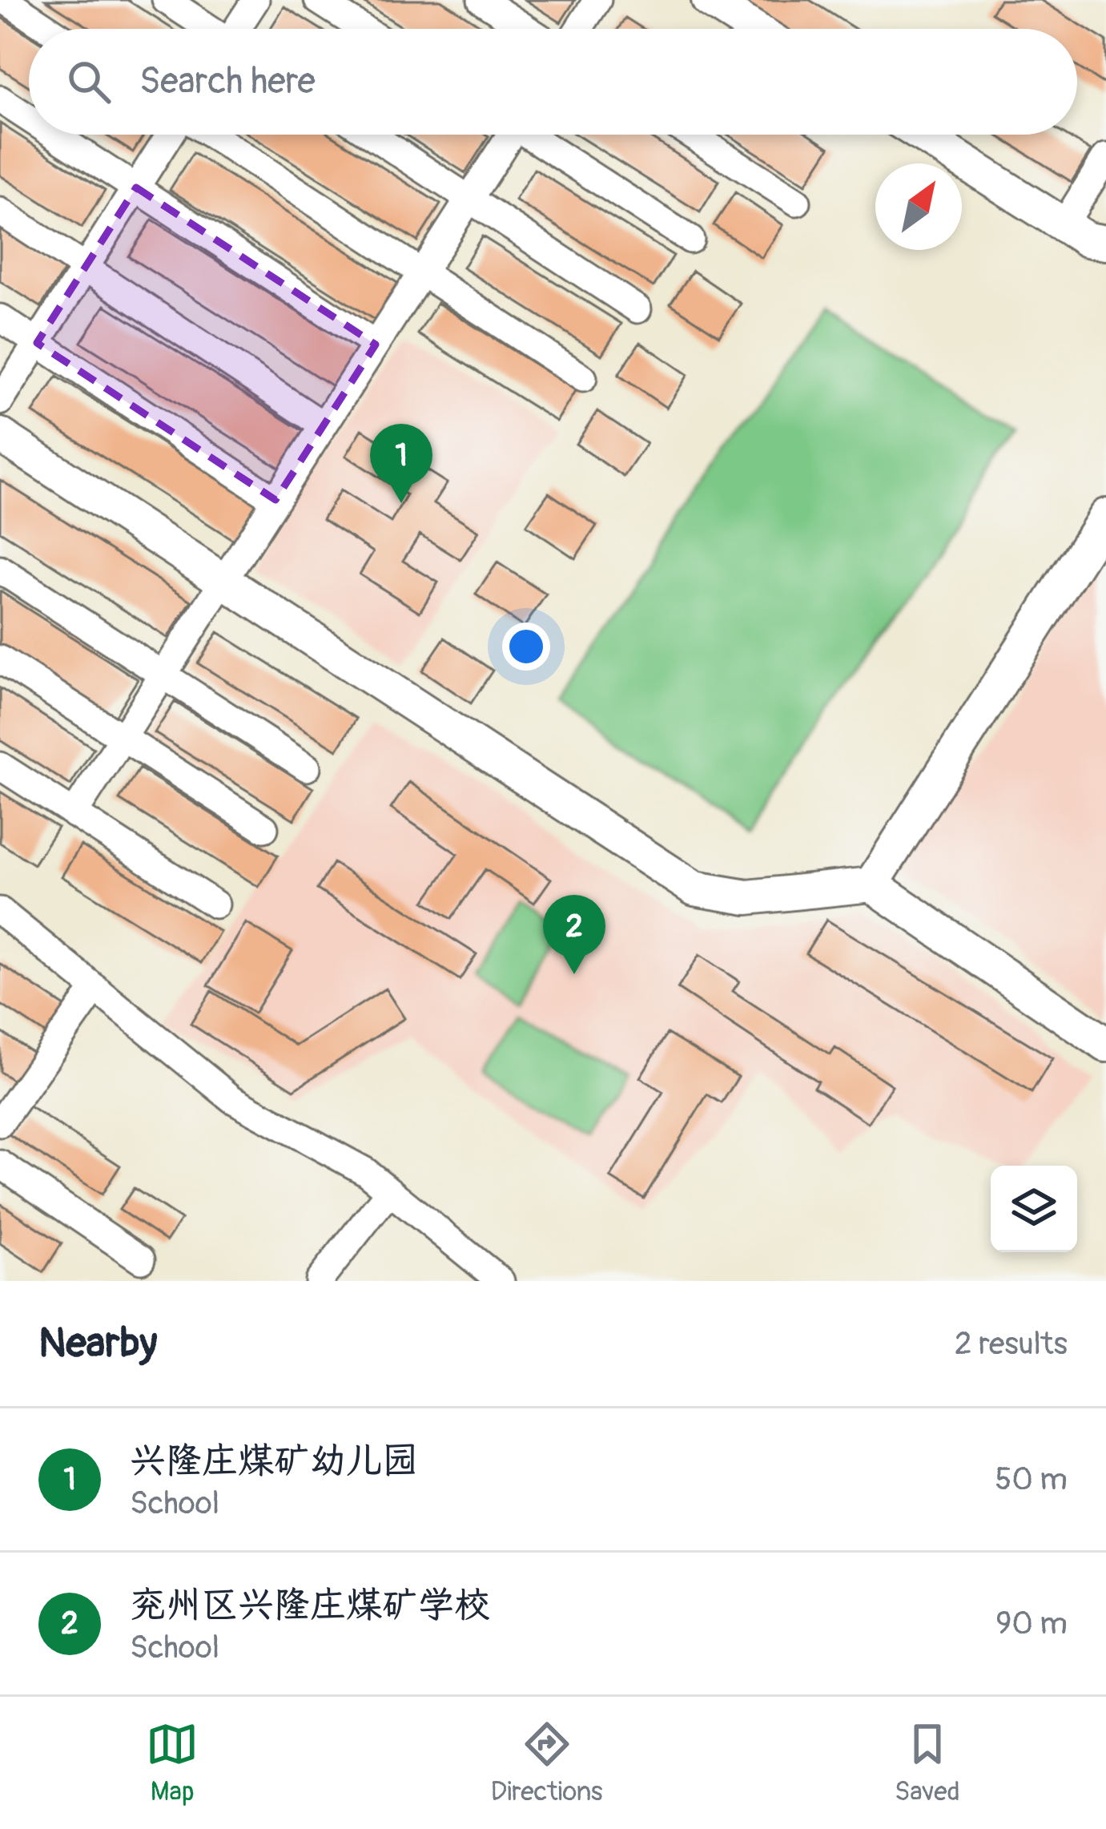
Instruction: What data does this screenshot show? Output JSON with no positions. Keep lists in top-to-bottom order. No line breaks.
{"north":"top right","page":{"search":"Search here","pins":["1","2"],"heading":["Nearby","2 results"],"list":[{"mark":"1","name":"兴隆庄煤矿幼儿园","note":"School","value":"50 m"},{"mark":"2","name":"兖州区兴隆庄煤矿学校","note":"School","value":"90 m"}],"nav":["Map","Directions","Saved"]}}
